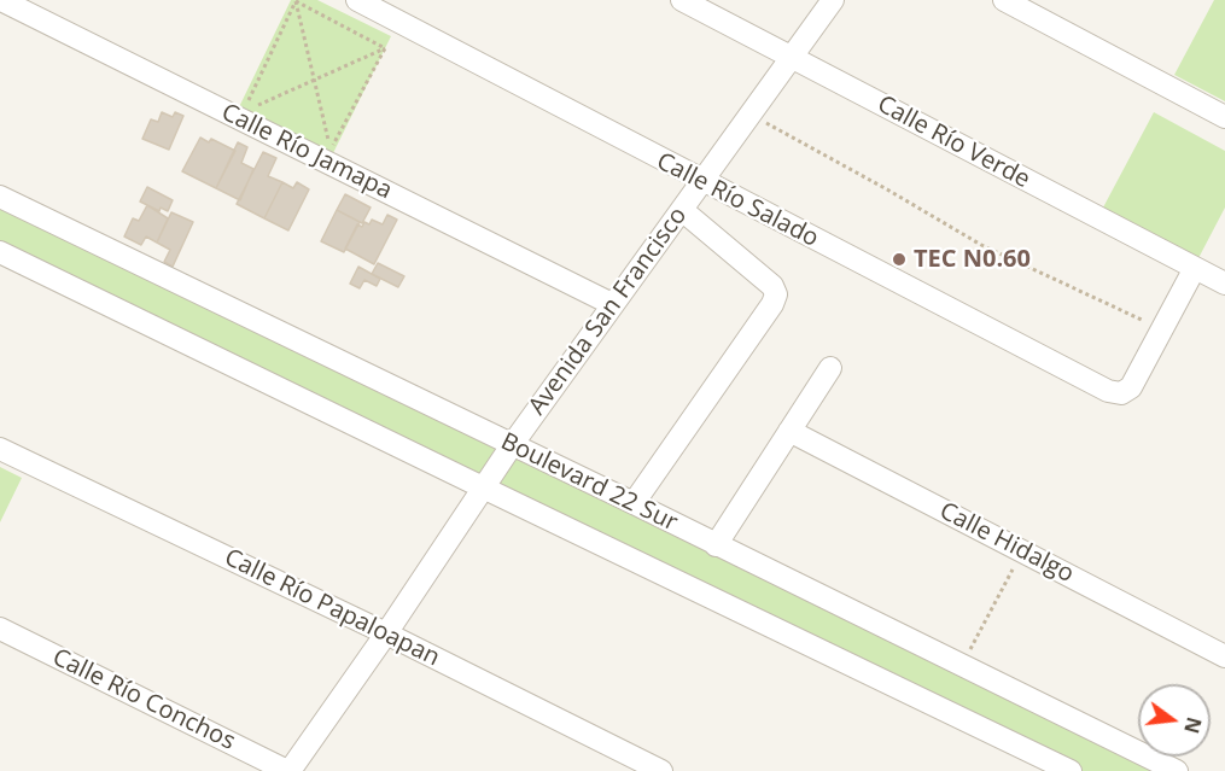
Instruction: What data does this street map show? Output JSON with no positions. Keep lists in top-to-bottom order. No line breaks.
{"streets":{"street":["Calle Río Verde","Calle Río Jamapa","Calle Río Salado","Avenida San Francisco","Boulevard 22 Sur","Calle Hidalgo","Calle Río Papaloapan","Calle Río Conchos"]},"crossings":[["Calle Río Verde","Avenida San Francisco"],["Calle Río Jamapa","Avenida San Francisco"],["Calle Río Salado","Avenida San Francisco"],["Avenida San Francisco","Boulevard 22 Sur"],["Avenida San Francisco","Calle Río Papaloapan"],["Avenida San Francisco","Calle Río Conchos"]],"places":["TEC N0.60"],"north":"right"}
